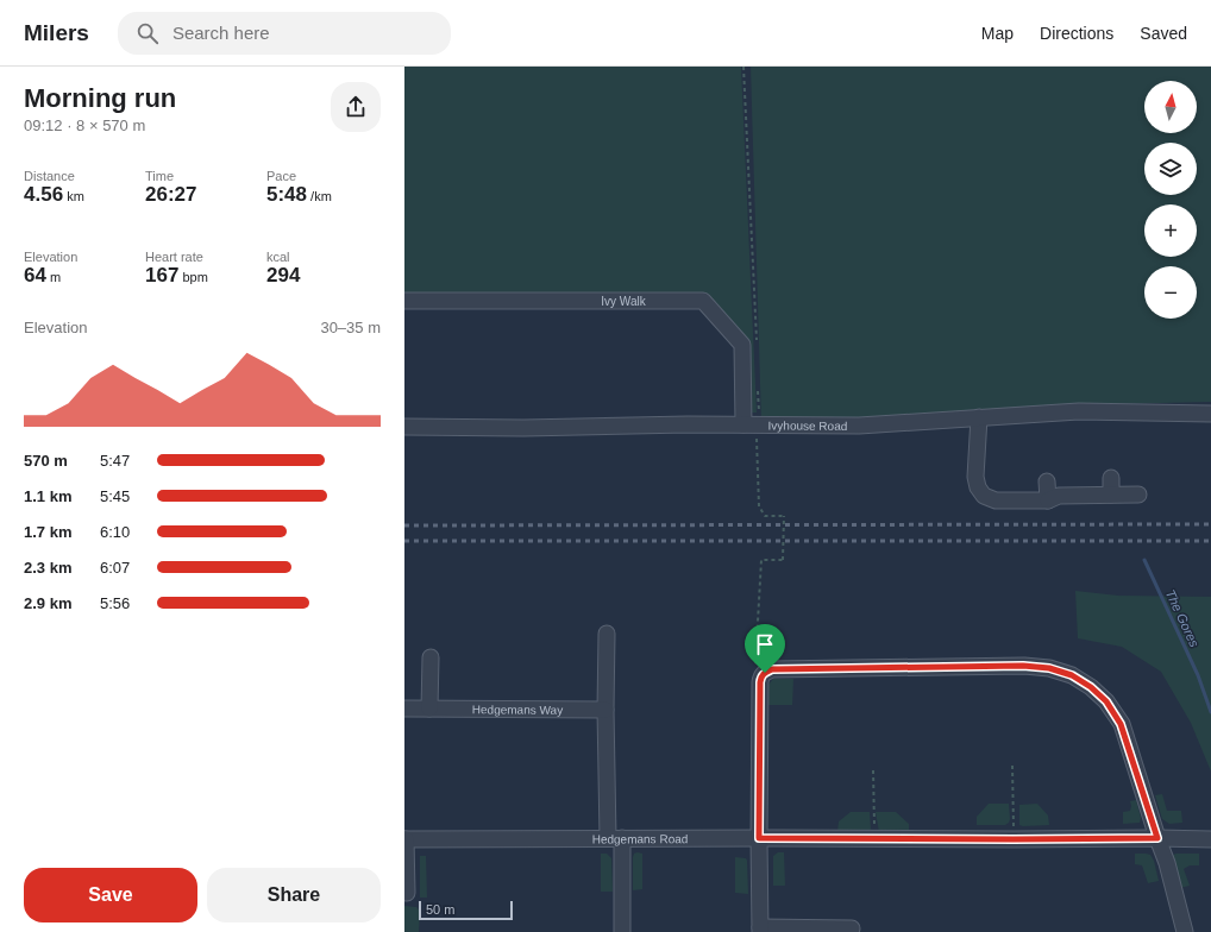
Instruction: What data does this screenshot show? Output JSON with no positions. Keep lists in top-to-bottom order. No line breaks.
{"streets":{"street":["Ivy Walk","Ivyhouse Road","Hedgemans Way","Hedgemans Road"]},"crossings":[["Ivy Walk","Ivyhouse Road"]],"water":["The Gores"],"scale_bar":"50 m","north":"top","page":{"header":"Milers","search":"Search here","nav":["Map","Directions","Saved"],"heading":["Morning run","09:12 · 8 × 570 m"],"map_buttons":["+","−"],"stats":[["Distance","4.56 km"],["Time","26:27"],["Pace","5:48 /km"],["Elevation","64 m"],["Heart rate","167 bpm"],["kcal","294"]],"chart":["Elevation","30–35 m"],"list":[{"name":"570 m","note":"5:47"},{"name":"1.1 km","note":"5:45"},{"name":"1.7 km","note":"6:10"},{"name":"2.3 km","note":"6:07"},{"name":"2.9 km","note":"5:56"}],"buttons":["Save","Share"],"scale":"50 m"}}
